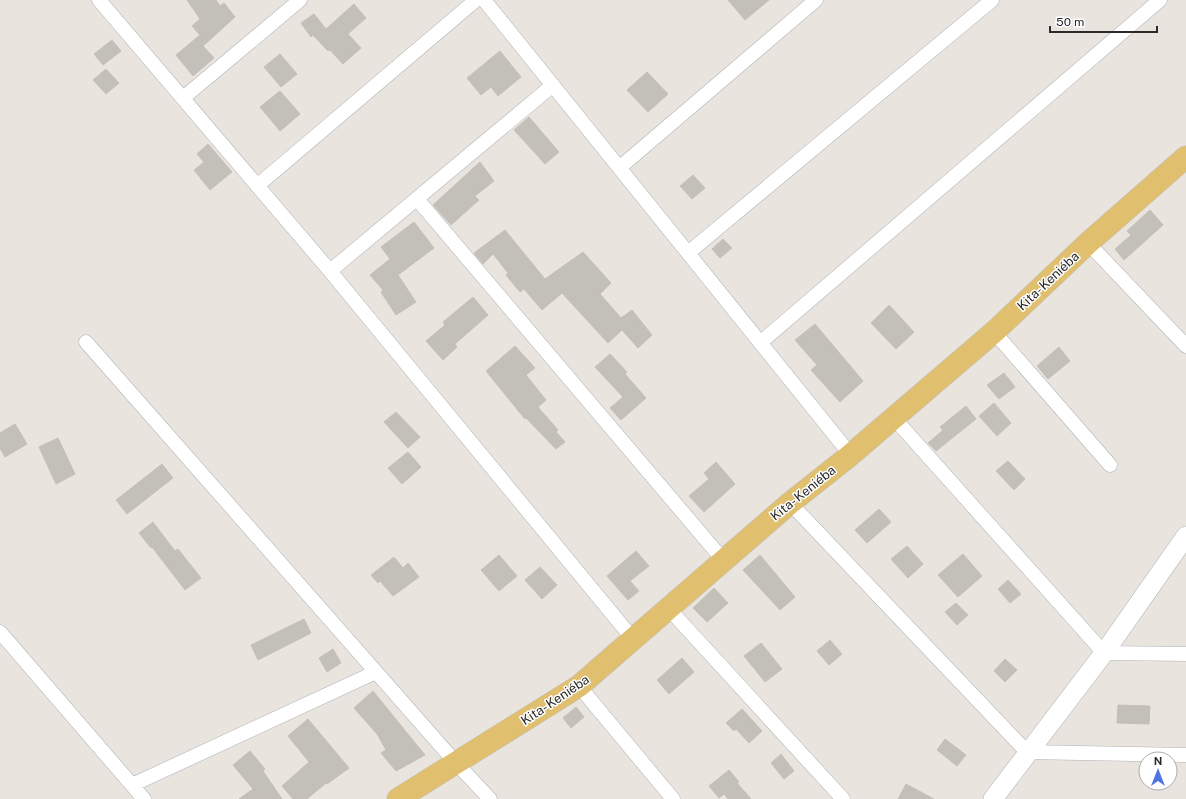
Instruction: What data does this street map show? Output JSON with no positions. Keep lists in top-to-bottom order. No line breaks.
{"streets":{"main road":["Kita- Keniéba"]},"scale_bar":"50 m","north":"top"}
